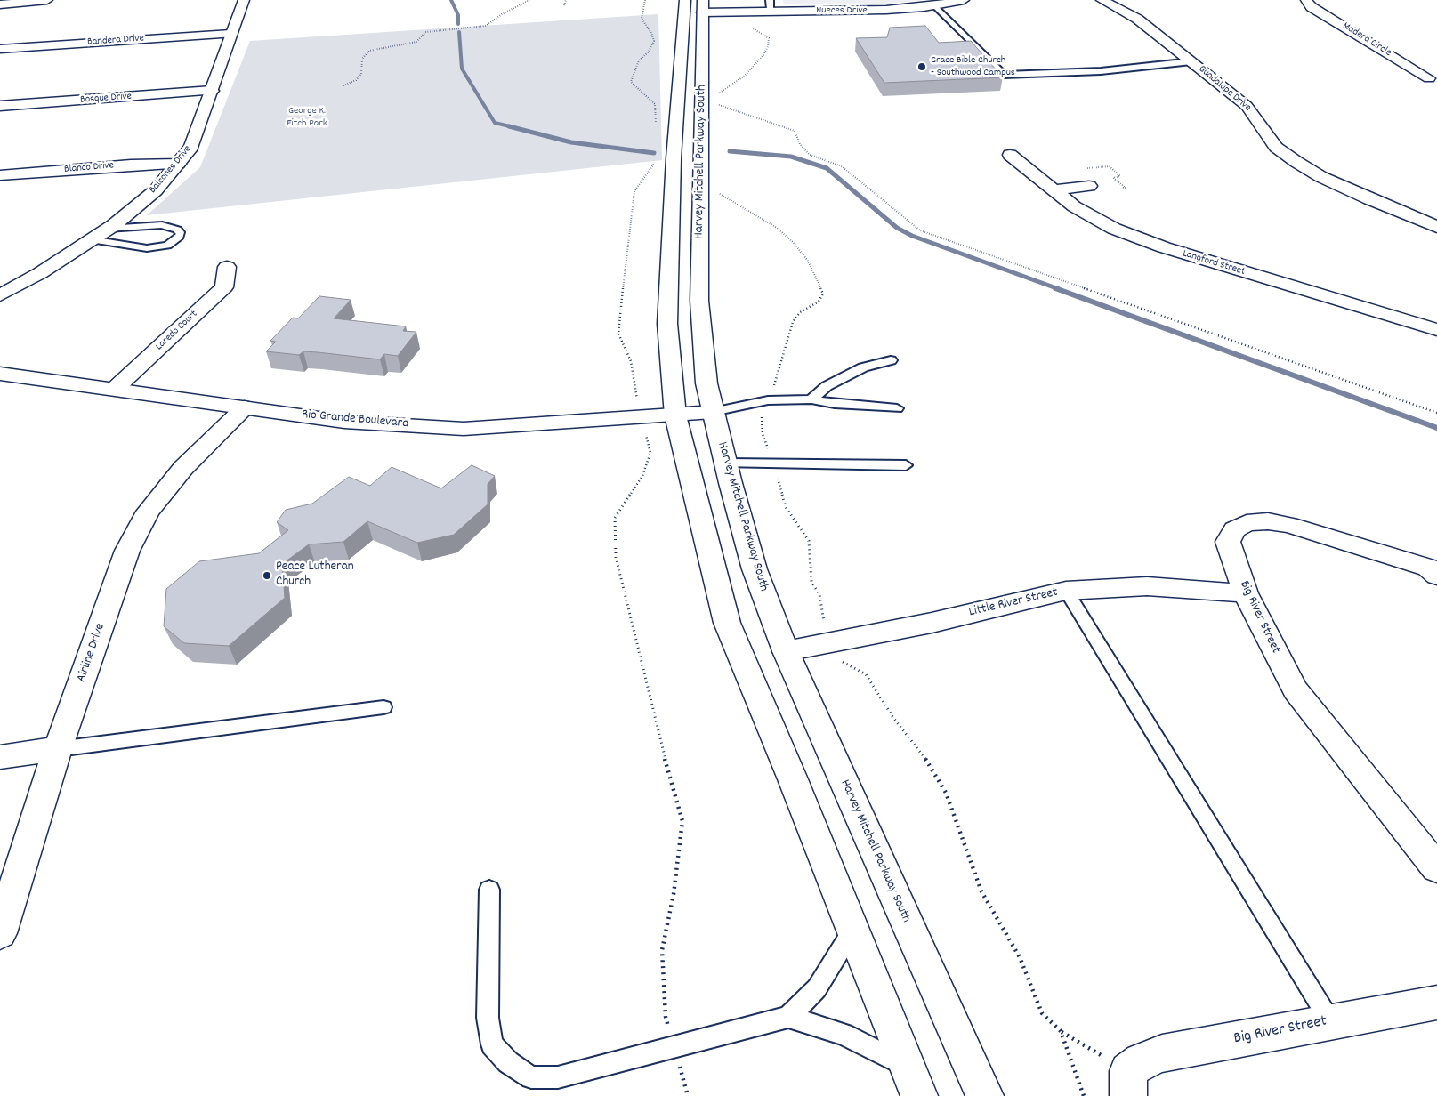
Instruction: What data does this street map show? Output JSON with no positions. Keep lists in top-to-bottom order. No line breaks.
{"streets":{"main road":["Nueces Drive","Madera Circle","Bandera Drive","Guadalupe Drive","Bosque Drive","Harvey Mitchell Parkway South","Blanco Drive","Balcones Drive","Langford Street","Laredo Court","Rio Grande Boulevard","Little River Street","Big River Street","Airline Drive"]},"crossings":[["Nueces Drive","Harvey Mitchell Parkway South"],["Bandera Drive","Balcones Drive"],["Bosque Drive","Balcones Drive"],["Harvey Mitchell Parkway South","Rio Grande Boulevard"],["Harvey Mitchell Parkway South","Little River Street"],["Blanco Drive","Balcones Drive"],["Laredo Court","Rio Grande Boulevard"],["Rio Grande Boulevard","Airline Drive"],["Little River Street","Big River Street"]],"parks":["George K. Fitch Park"],"places":["Grace Bible Church - Southwood Campus","Peace Lutheran Church"]}
